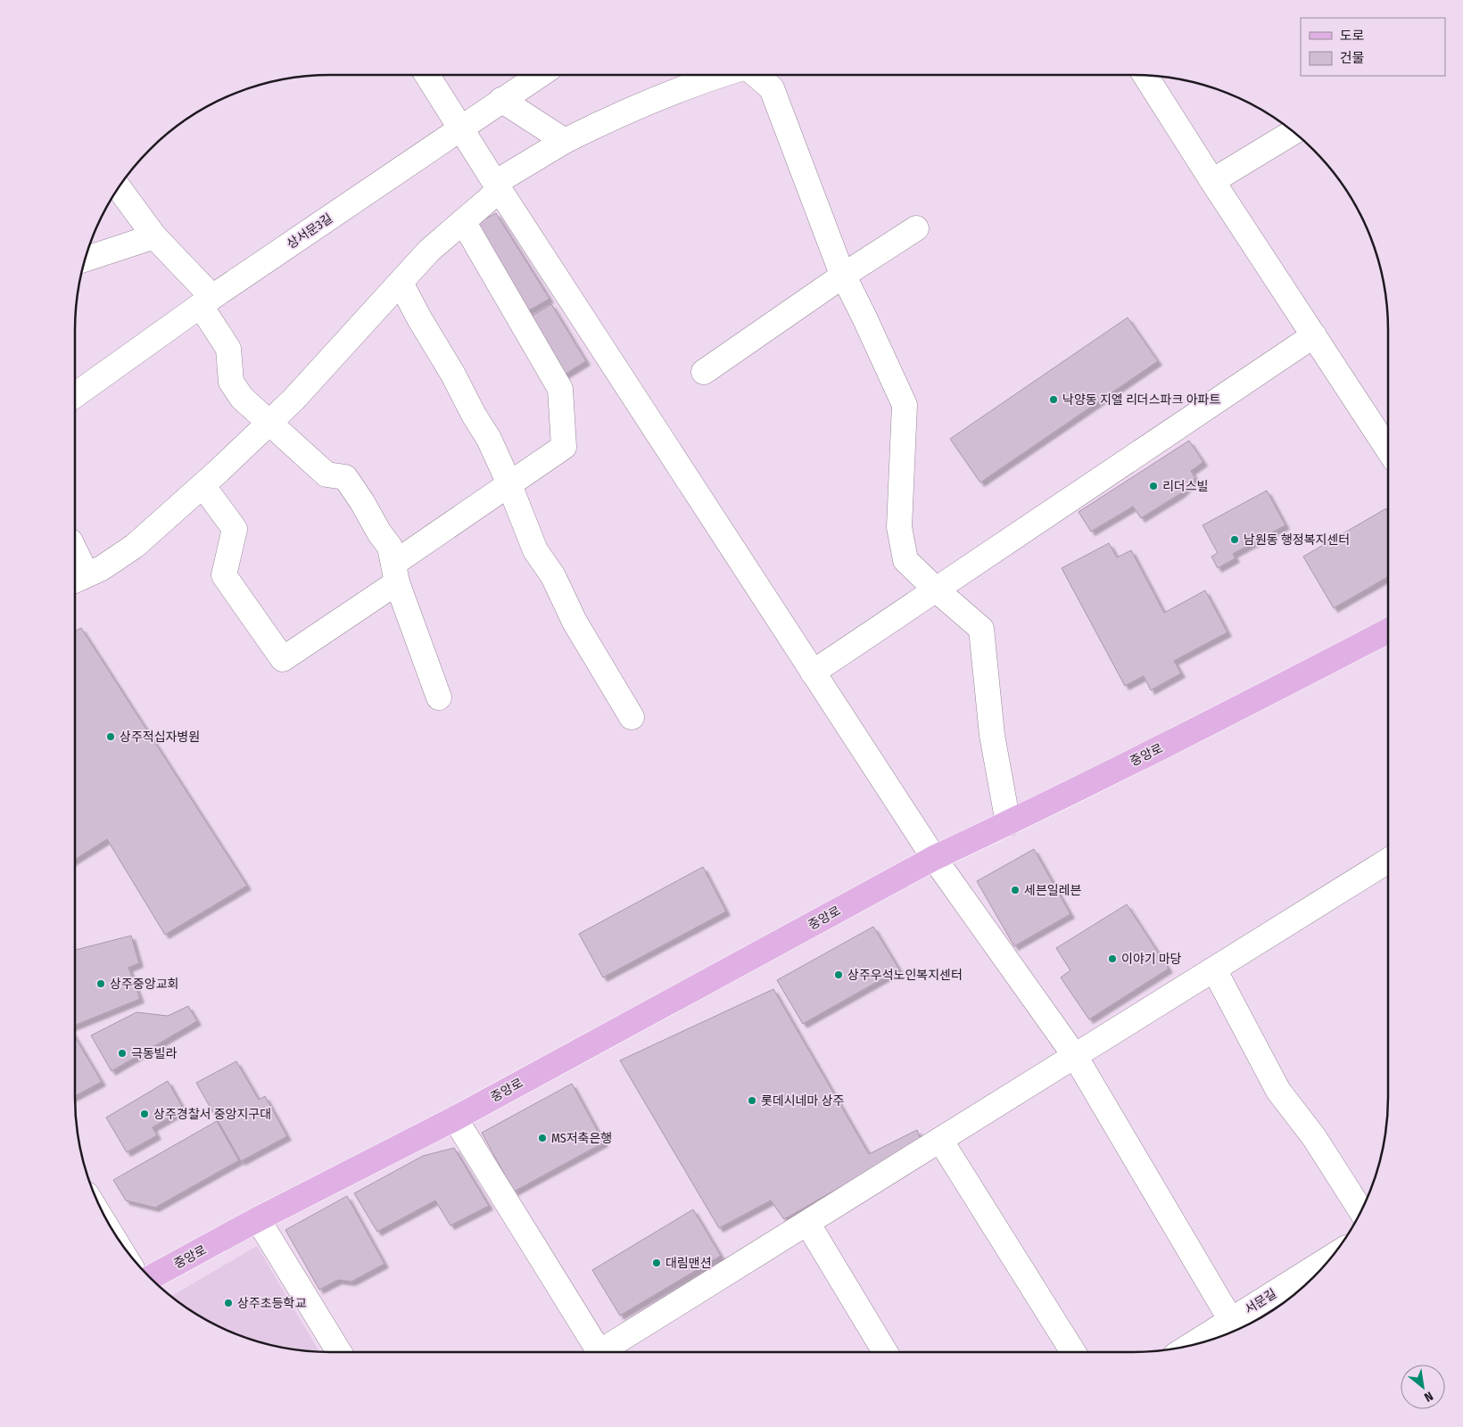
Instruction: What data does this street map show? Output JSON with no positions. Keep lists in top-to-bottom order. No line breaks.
{"streets":{"main road":["중앙로"],"street":["상서문3길","서문길"]},"places":["낙양동 지엘 리더스파크 아파트","리더스빌","남원동 행정복지센터","상주적십자병원","세븐일레븐","이야기 마당","상주우석노인복지센터","상주중앙교회","극동빌라","롯데시네마 상주","상주경찰서 중앙지구대","MS저축은행","대림맨션","상주초등학교"],"legend":["도로","건물"],"north":"bottom right"}
